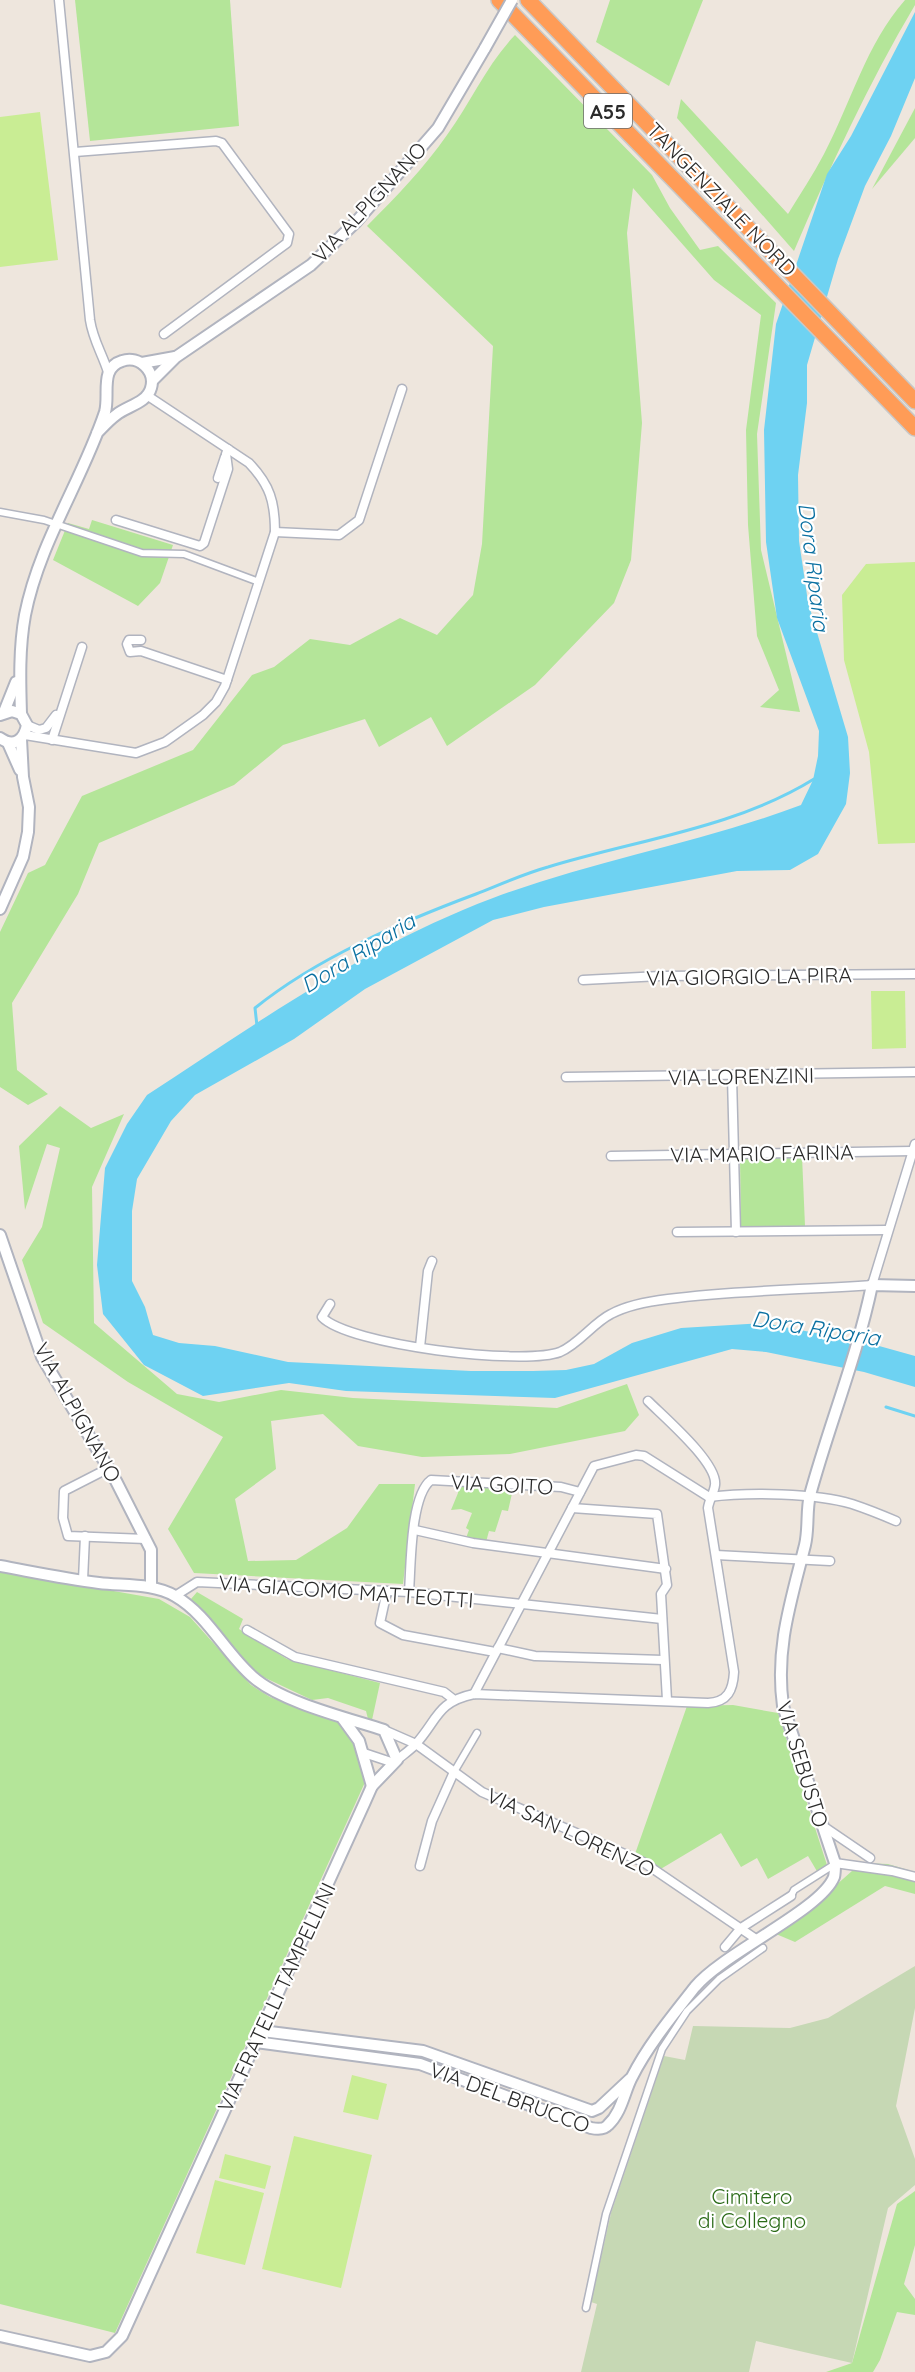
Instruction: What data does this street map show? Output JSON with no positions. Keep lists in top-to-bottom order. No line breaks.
{"streets":{"highway":["A55","TANGENZIALE NORD"],"street":["VIA ALPIGNANO","VIA GIORGIO LA PIRA","VIA LORENZINI","VIA MARIO FARINA","VIA GOITO","VIA GIACOMO MATTEOTTI","VIA SEBUSTO","VIA SAN LORENZO","VIA FRATELLI TAMPELLINI","VIA DEL BRUCCO"]},"crossings":[["VIA GOITO","VIA GIACOMO MATTEOTTI"],["VIA SAN LORENZO","VIA FRATELLI TAMPELLINI"],["VIA FRATELLI TAMPELLINI","VIA DEL BRUCCO"]],"water":["Dora Riparia"],"parks":["Cimitero di Collegno"]}
